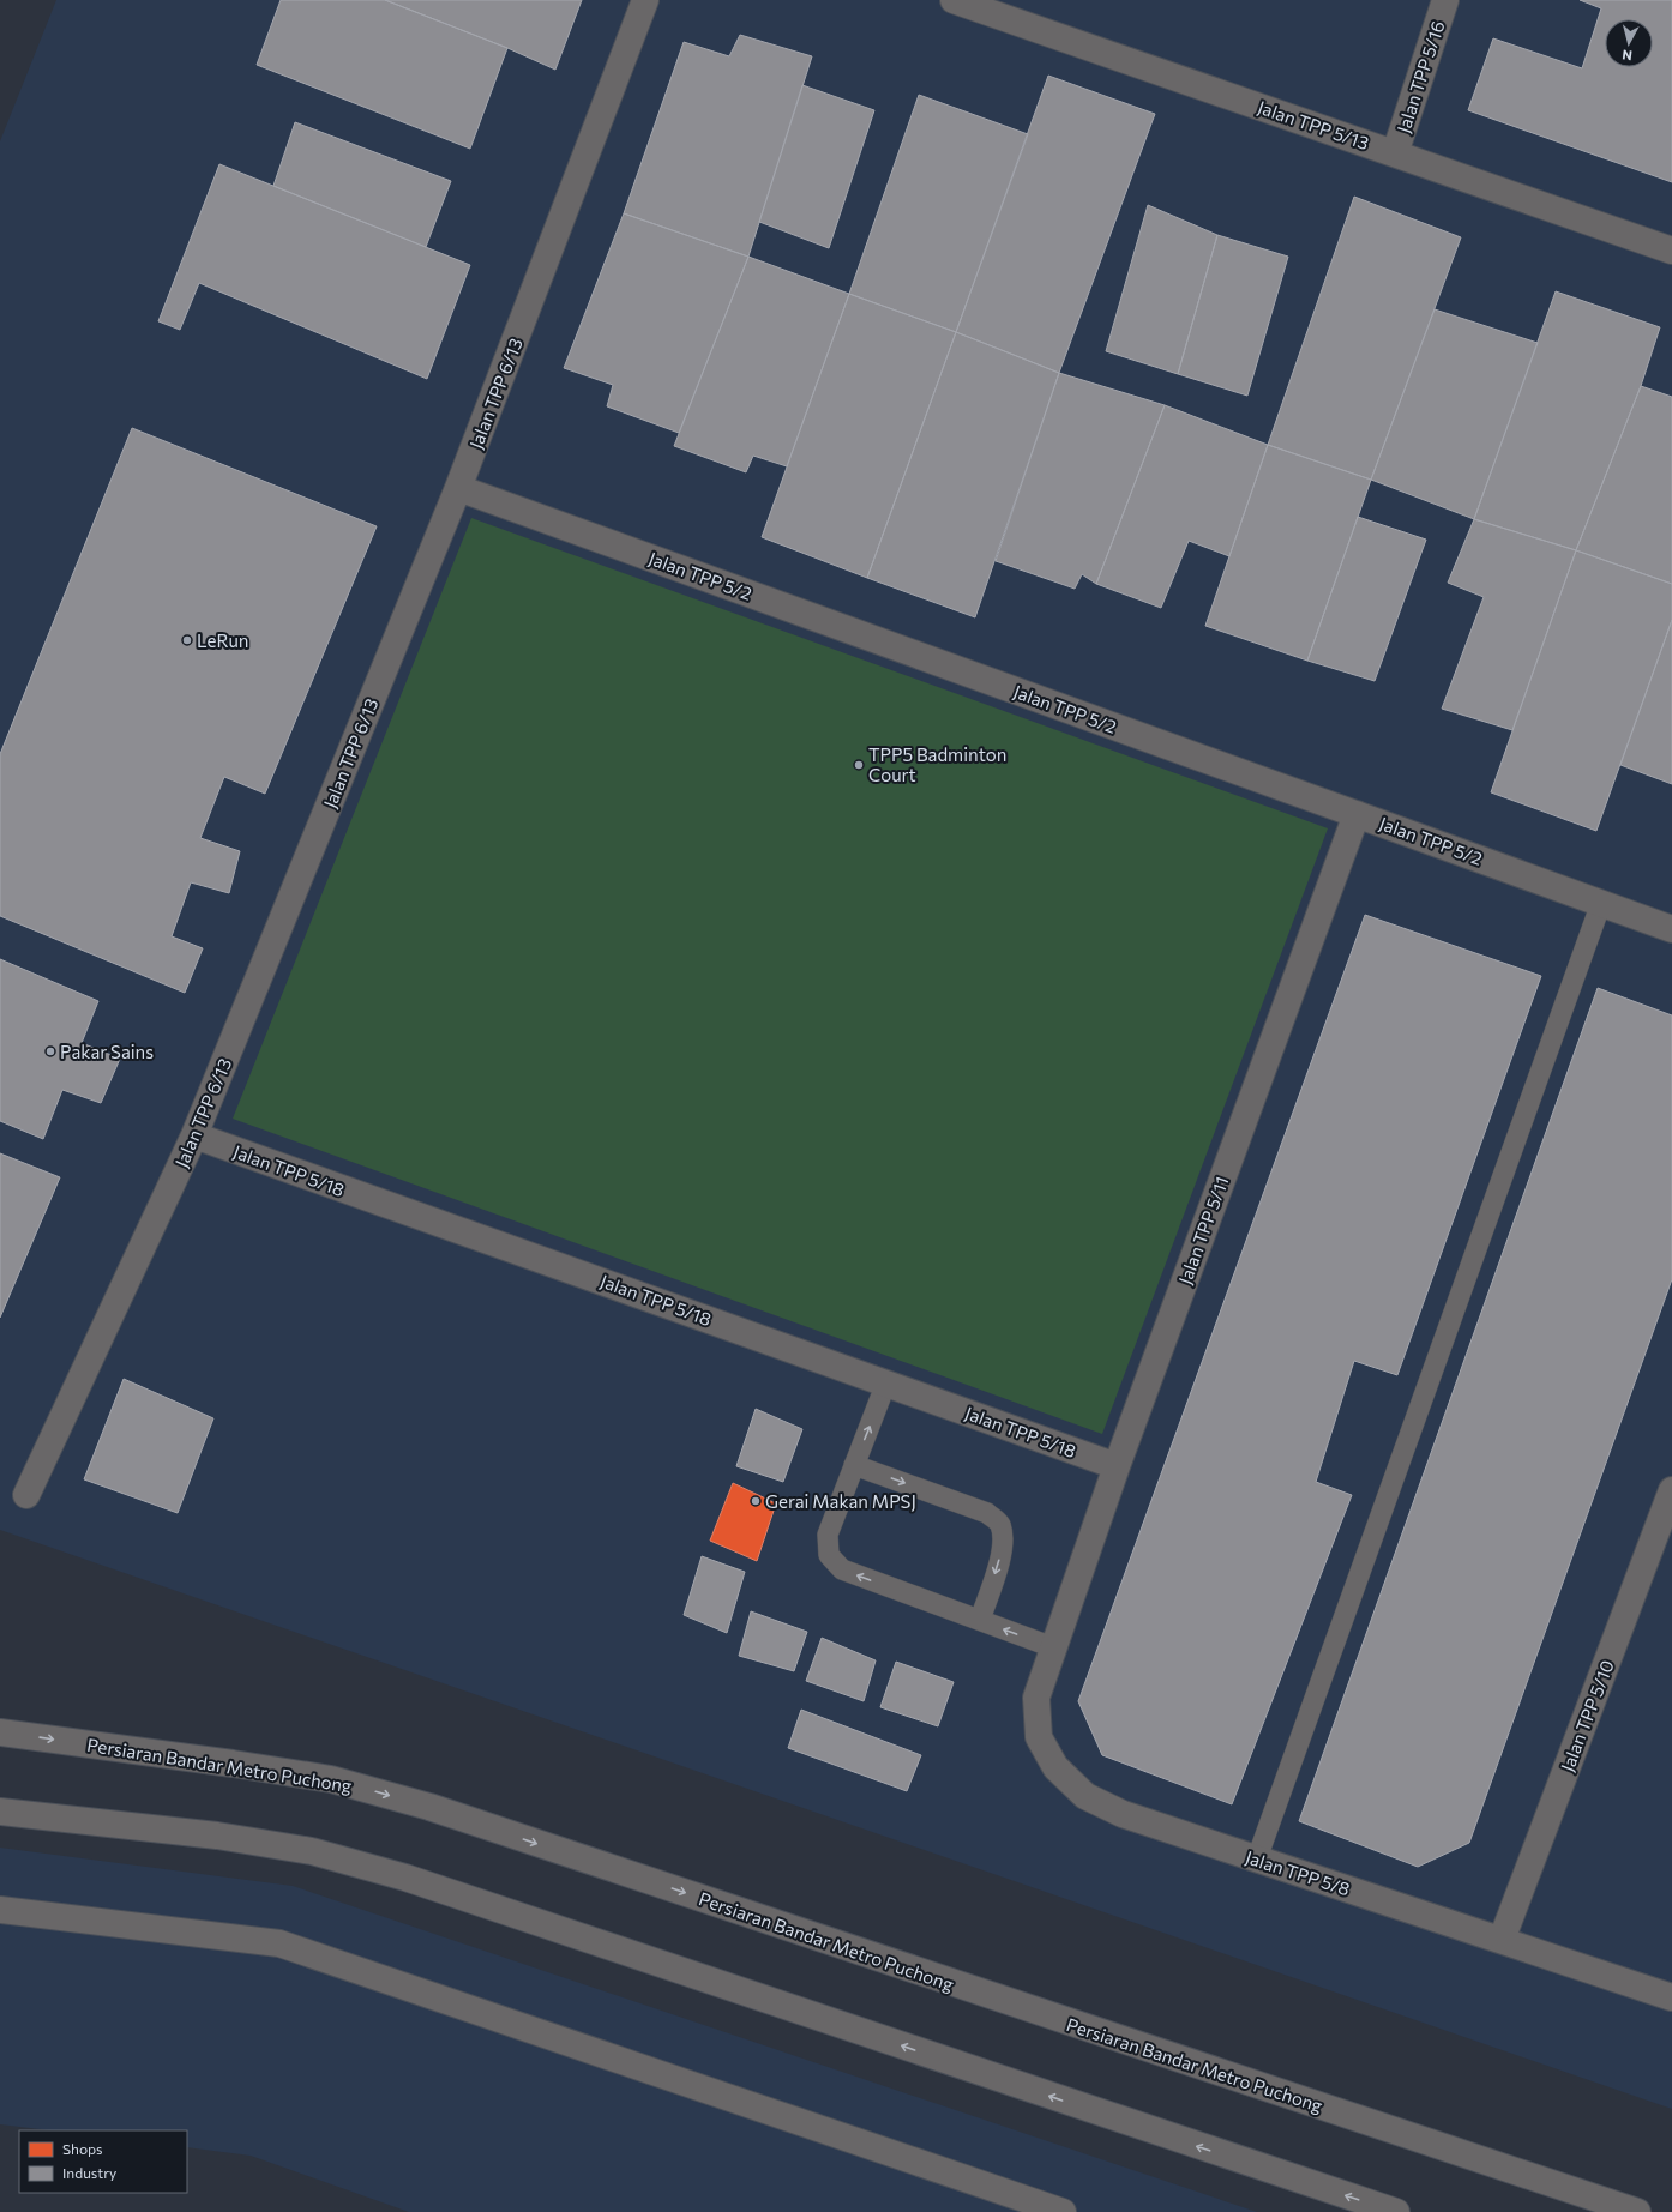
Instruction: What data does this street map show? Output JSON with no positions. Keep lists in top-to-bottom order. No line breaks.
{"streets":{"street":["Jalan TPP 5/16","Jalan TPP 5/13","Jalan TPP 6/13","Jalan TPP 5/2","Jalan TPP 5/18","Jalan TPP 5/11","Jalan TPP 5/10","Persiaran Bandar Metro Puchong","Jalan TPP 5/8"]},"crossings":[["Jalan TPP 5/16","Jalan TPP 5/13"],["Jalan TPP 6/13","Jalan TPP 5/2"],["Jalan TPP 6/13","Jalan TPP 5/18"],["Jalan TPP 5/2","Jalan TPP 5/11"],["Jalan TPP 5/18","Jalan TPP 5/11"],["Jalan TPP 5/11","Jalan TPP 5/8"],["Jalan TPP 5/10","Jalan TPP 5/8"]],"places":["LeRun","TPP5 Badminton Court","Pakar Sains","Gerai Makan MPSJ"],"legend":["Shops","Industry"],"north":"bottom"}
